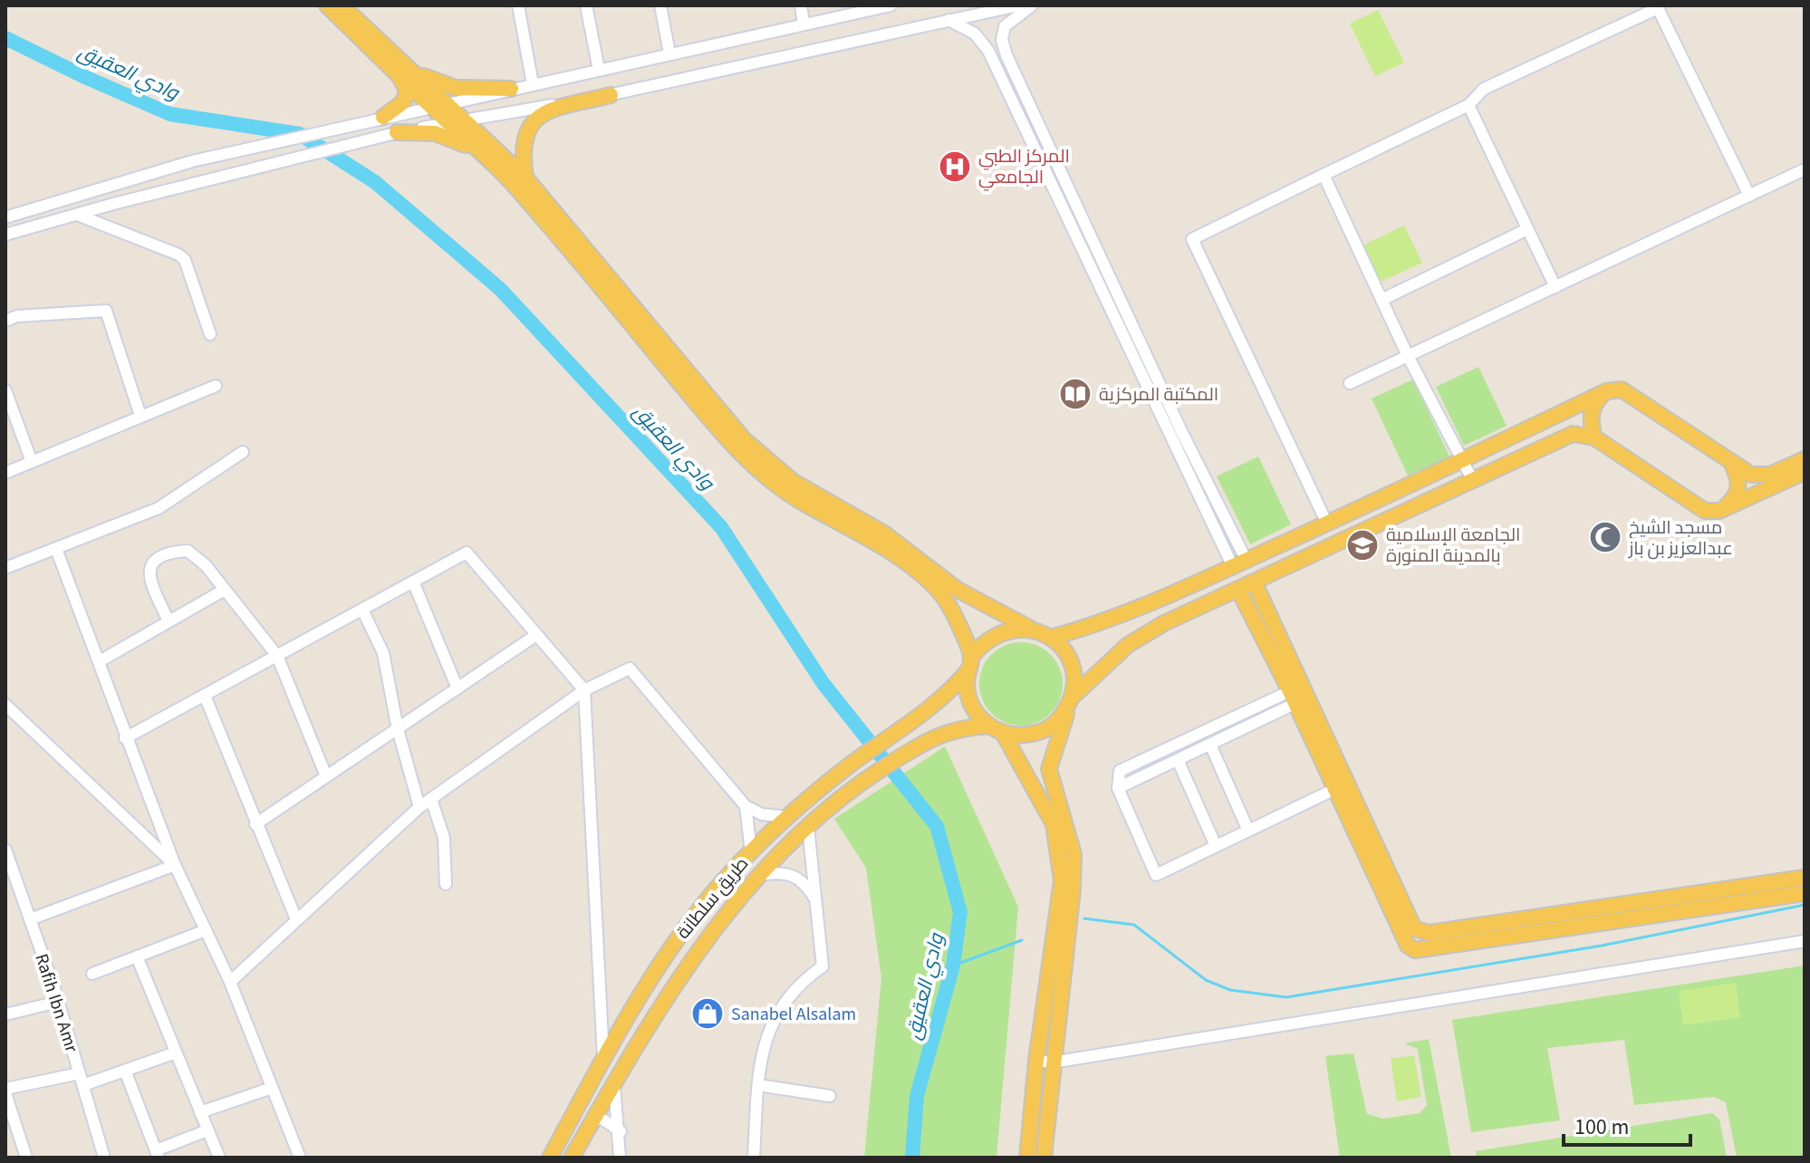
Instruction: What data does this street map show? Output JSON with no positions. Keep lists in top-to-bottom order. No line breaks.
{"streets":{"main road":["طريق سلطانة"],"street":["Rafih Ibn Amr"]},"water":["وادي العقيق"],"places":{"hospital":["المركز الطبي الجامعي"],"library":["المكتبة المركزية"],"mosque":["مسجد الشيخ عبدالعزيز بن باز"],"school or university":["الجامعة الإسلامية بالمدينة المنورة"],"shop":["Sanabel Alsalam"]},"scale_bar":"100 m"}
